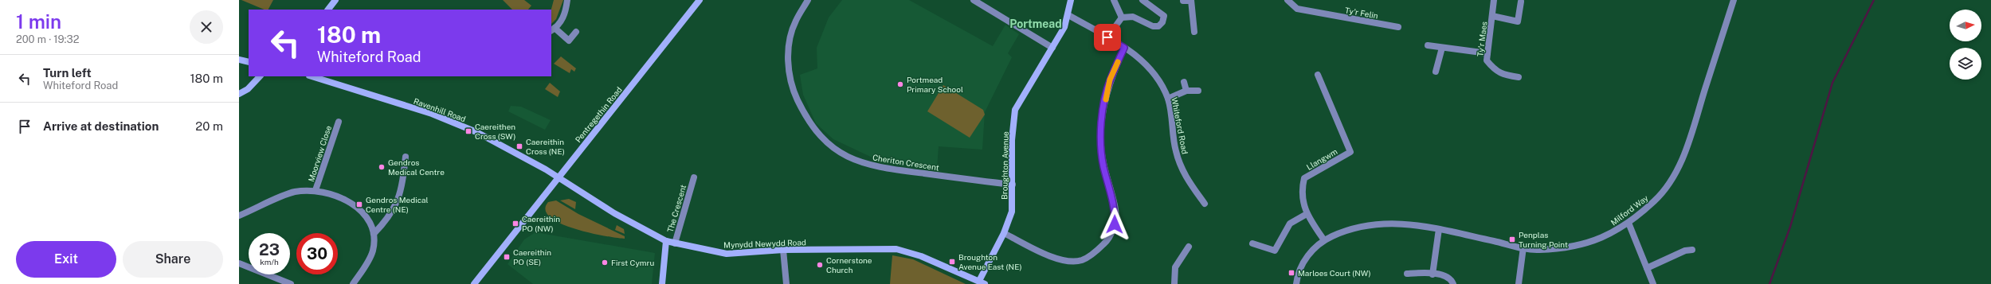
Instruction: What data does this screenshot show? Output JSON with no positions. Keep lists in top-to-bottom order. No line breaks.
{"streets":{"street":["Ty'r Felin","Ty'r Maes","Ravenhill Road","Pentregethin Road","Whiteford Road","Moorview Close","Llangwm","Cheriton Crescent","Broughton Avenue","The Crescent","Milford Way","Mynydd Newydd Road"]},"crossings":[["Ravenhill Road","Pentregethin Road"],["Ravenhill Road","Mynydd Newydd Road"],["Pentregethin Road","Mynydd Newydd Road"],["Whiteford Road","Broughton Avenue"],["Llangwm","Milford Way"],["Cheriton Crescent","Broughton Avenue"],["Broughton Avenue","Mynydd Newydd Road"],["The Crescent","Mynydd Newydd Road"]],"districts":["Portmead"],"places":{"other":["Portmead Primary School","Gendros Medical Centre","First Cymru","Cornerstone Church"],"transit":["Caereithen Cross (SW)","Caereithin Cross (NE)","Gendros Medical Centre (NE)","Caereithin PO (NW)","Penplas Turning Point","Caereithin PO (SE)","Broughton Avenue East (NE)","Marloes Court (NW)"]},"north":"right","page":{"heading":["1 min","200 m · 19:32"],"turn":["180 m","Whiteford Road"],"list":[{"name":"Turn left","note":"Whiteford Road","value":"180 m"},{"name":"Arrive at destination","value":"20 m"}],"speed":"23 km/h","limit":"30","buttons":["Exit","Share"]}}
